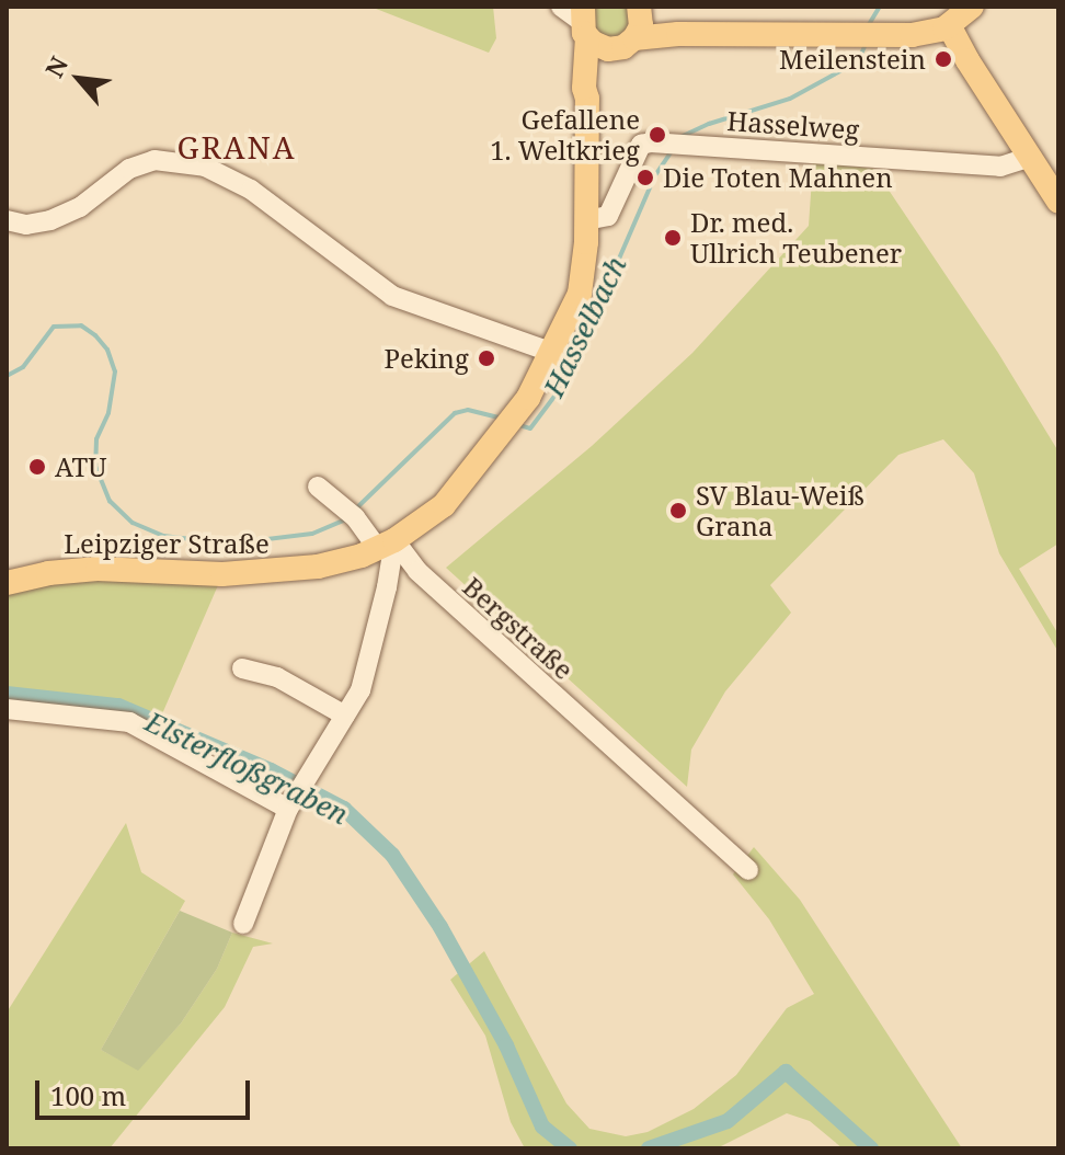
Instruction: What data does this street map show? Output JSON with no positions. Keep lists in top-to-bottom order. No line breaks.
{"streets":{"main road":["Leipziger Straße"],"street":["Hasselweg","Bergstraße"]},"crossings":[["Hasselweg","Leipziger Straße"],["Leipziger Straße","Bergstraße"]],"districts":["GRANA"],"water":["Hasselbach","Elsterfloßgraben"],"places":["Meilenstein","Gefallene 1. Weltkrieg","Die Toten Mahnen","Dr. med. Ullrich Teubener","Peking","ATU","SV Blau-Weiß Grana"],"scale_bar":"100 m","north":"top left"}
